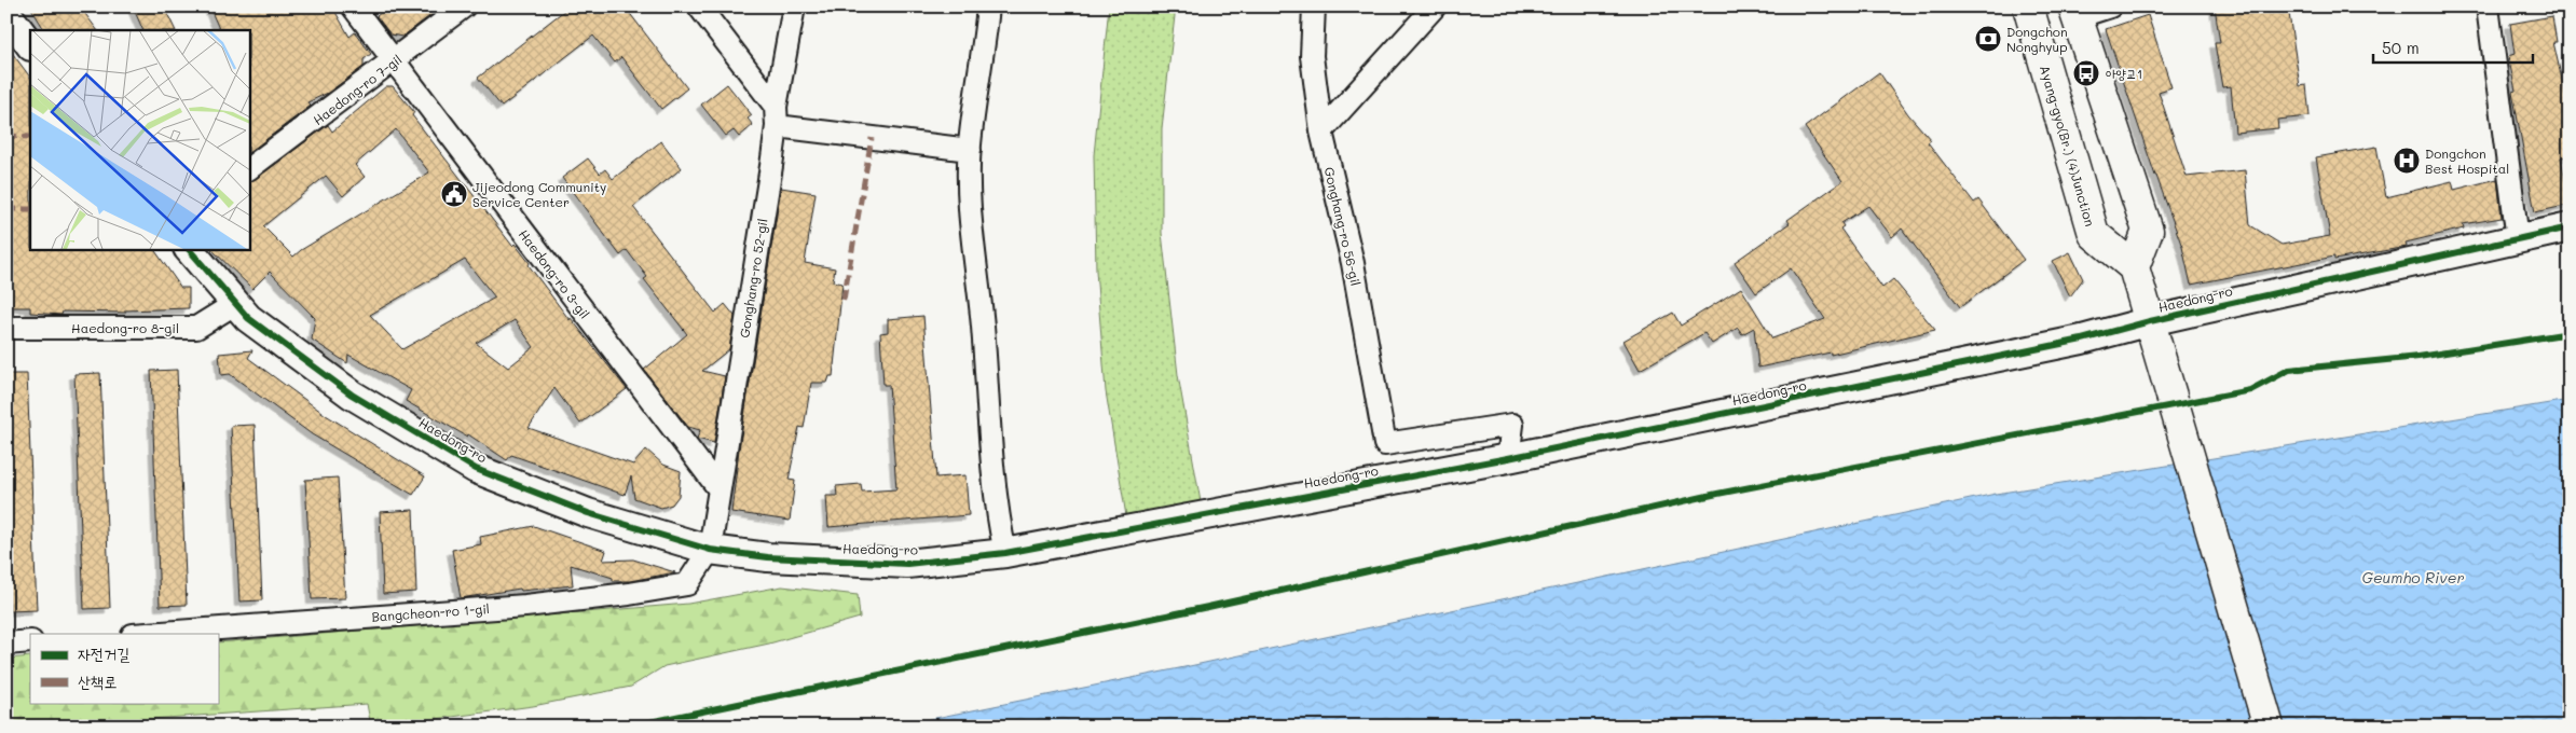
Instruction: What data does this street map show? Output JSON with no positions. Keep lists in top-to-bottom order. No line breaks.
{"streets":{"main road":["Ayang-gyo(Br.) (4)Junction"],"street":["Haedong-ro 7-gil","Gonghang-ro 56-gil","Haedong-ro 3-gil","Gonghang-ro 52-gil","Haedong-ro","Haedong-ro 8-gil","Bangcheon-ro 1-gil"]},"crossings":[["Haedong-ro 7-gil","Haedong-ro 3-gil"],["Gonghang-ro 56-gil","Haedong-ro"],["Haedong-ro 3-gil","Gonghang-ro 52-gil"],["Gonghang-ro 52-gil","Haedong-ro"],["Gonghang-ro 52-gil","Bangcheon-ro 1-gil"],["Haedong-ro","Haedong-ro 8-gil"],["Haedong-ro","Bangcheon-ro 1-gil"]],"water":["Geumho River"],"places":{"bank":["Dongchon Nonghyup"],"bus stop":["아양교1"],"hospital":["Dongchon Best Hospital"],"public building":["Jijeodong Community Service Center"]},"legend":["자전거길","산책로"],"scale_bar":"50 m"}
